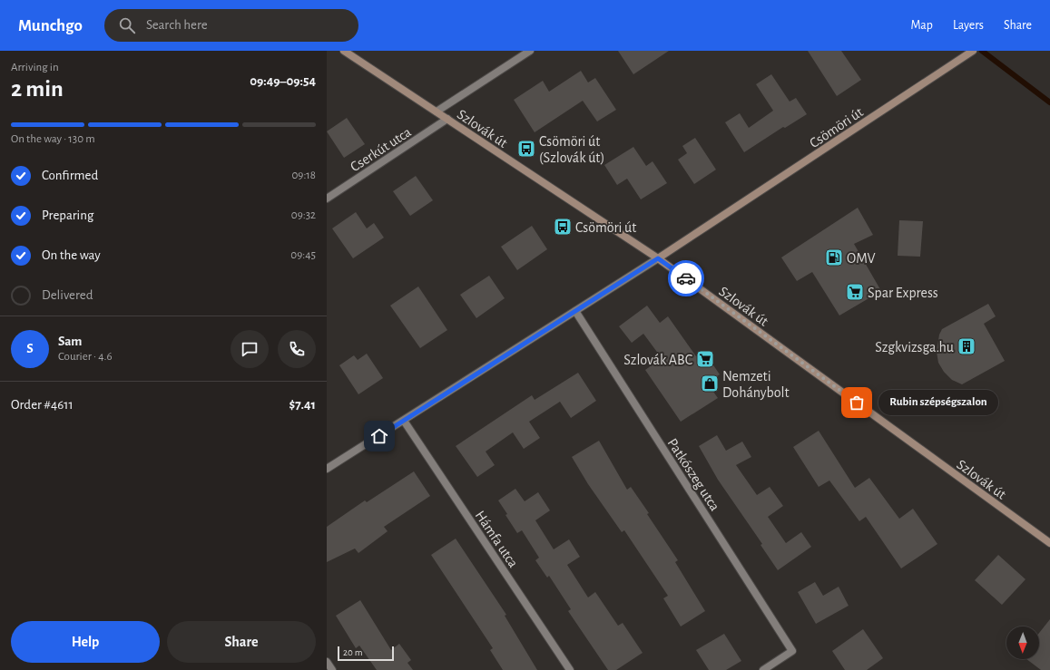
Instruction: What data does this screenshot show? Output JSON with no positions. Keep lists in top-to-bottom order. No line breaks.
{"streets":{"main road":["Csömöri út","Szlovák út"],"street":["Cserkút utca","Patkószeg utca","Hámfa utca"]},"crossings":[["Csömöri út","Szlovák út"],["Csömöri út","Patkószeg utca"],["Csömöri út","Hámfa utca"],["Szlovák út","Cserkút utca"]],"places":{"bus stop":["Csömöri út (Szlovák út)","Csömöri út"],"fuel station":["OMV"],"supermarket":["Spar Express","Szlovák ABC"],"building":["Szgkvizsga.hu"],"shop":["Nemzeti Dohánybolt"],"other":["Rubin szépségszalon"]},"scale_bar":"20 m","north":"bottom","page":{"header":"Munchgo","search":"Search here","nav":["Map","Layers","Share"],"heading":["2 min","Arriving in","09:49–09:54"],"panel":["Sam","Courier · 4.6","Order #4611","$7.41"],"bar":"On the way · 130 m","list":[["Confirmed","09:18"],["Preparing","09:32"],["On the way","09:45"],"Delivered"],"round":"S","bubble":"Rubin szépségszalon","buttons":["Help","Share"],"scale":"20 m"}}
